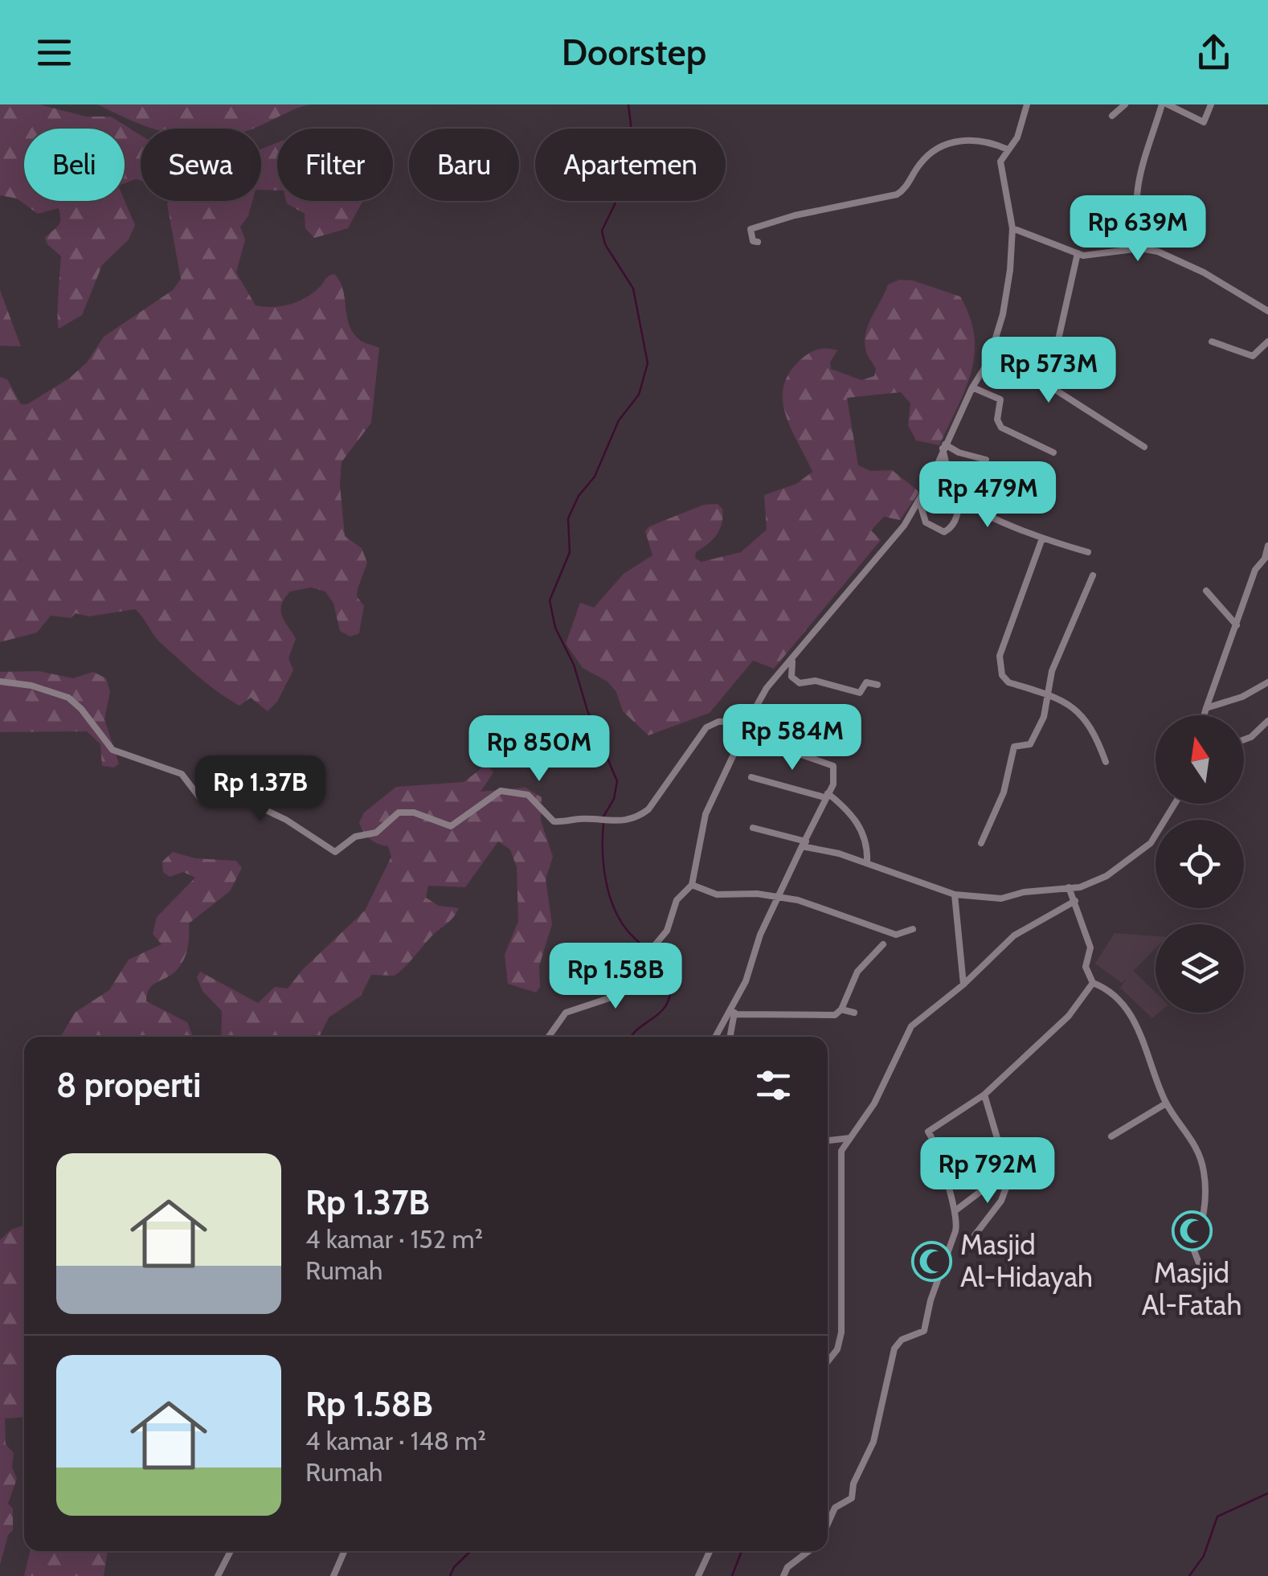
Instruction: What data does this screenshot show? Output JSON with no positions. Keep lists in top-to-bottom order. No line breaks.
{"places":{"mosque":["Masjid Al-Fatah","Masjid Al-Hidayah"]},"north":"top","page":{"header":"Doorstep","chip":["Beli","Sewa","Filter","Baru","Apartemen"],"price":["Rp 639M","Rp 573M","Rp 479M","Rp 584M","Rp 850M","Rp 1.37B","Rp 1.58B","Rp 792M"],"heading":"8 properti","list":[{"name":"Rp 1.37B","note":"4 kamar · 152 m² · Rumah"},{"name":"Rp 1.58B","note":"4 kamar · 148 m² · Rumah"}]}}
